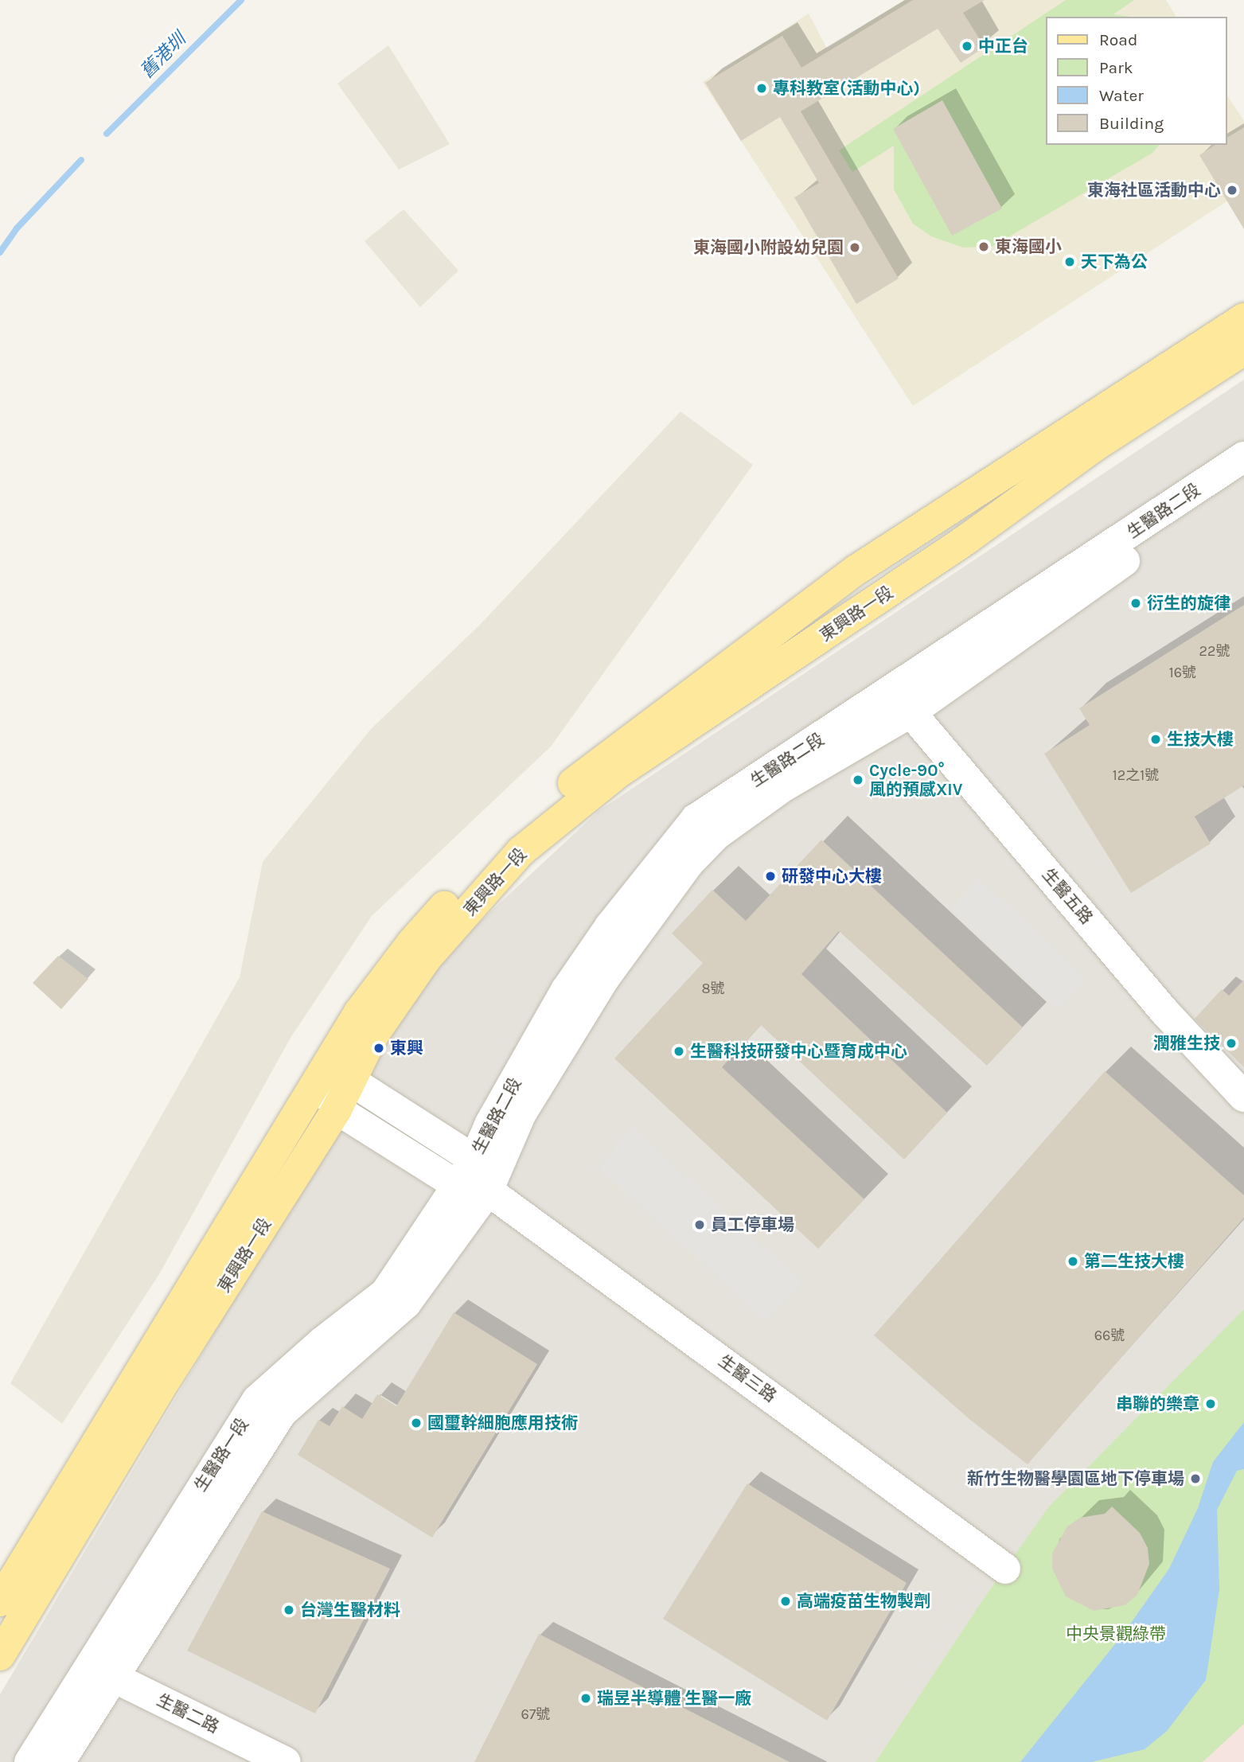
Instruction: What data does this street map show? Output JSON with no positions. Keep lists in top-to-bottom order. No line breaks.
{"streets":{"main road":["東興路一段"],"street":["生醫路二段","生醫五路","生醫三路","生醫路一段","生醫二路"]},"crossings":[["生醫路二段","生醫五路"],["生醫路二段","生醫三路"],["生醫路二段","生醫路一段"],["生醫三路","生醫路一段"],["生醫路一段","生醫二路"]],"water":["舊港圳"],"parks":["中央景觀綠帶"],"places":["中正台","專科教室(活動中心)","東海社區活動中心","東海國小","東海國小附設幼兒園","天下為公","衍生的旋律","生技大樓","Cycle-90° 風的預感XIV","研發中心大樓","潤雅生技","東興","生醫科技研發中心暨育成中心","員工停車場","第二生技大樓","串聯的樂章","國璽幹細胞應用技術","新竹生物醫學園區地下停車場","高端疫苗生物製劑","台灣生醫材料","瑞昱半導體 生醫一廠"],"house_numbers":["22號","16號","12之1號","8號","66號","67號"],"legend":["Road","Park","Water","Building"]}
